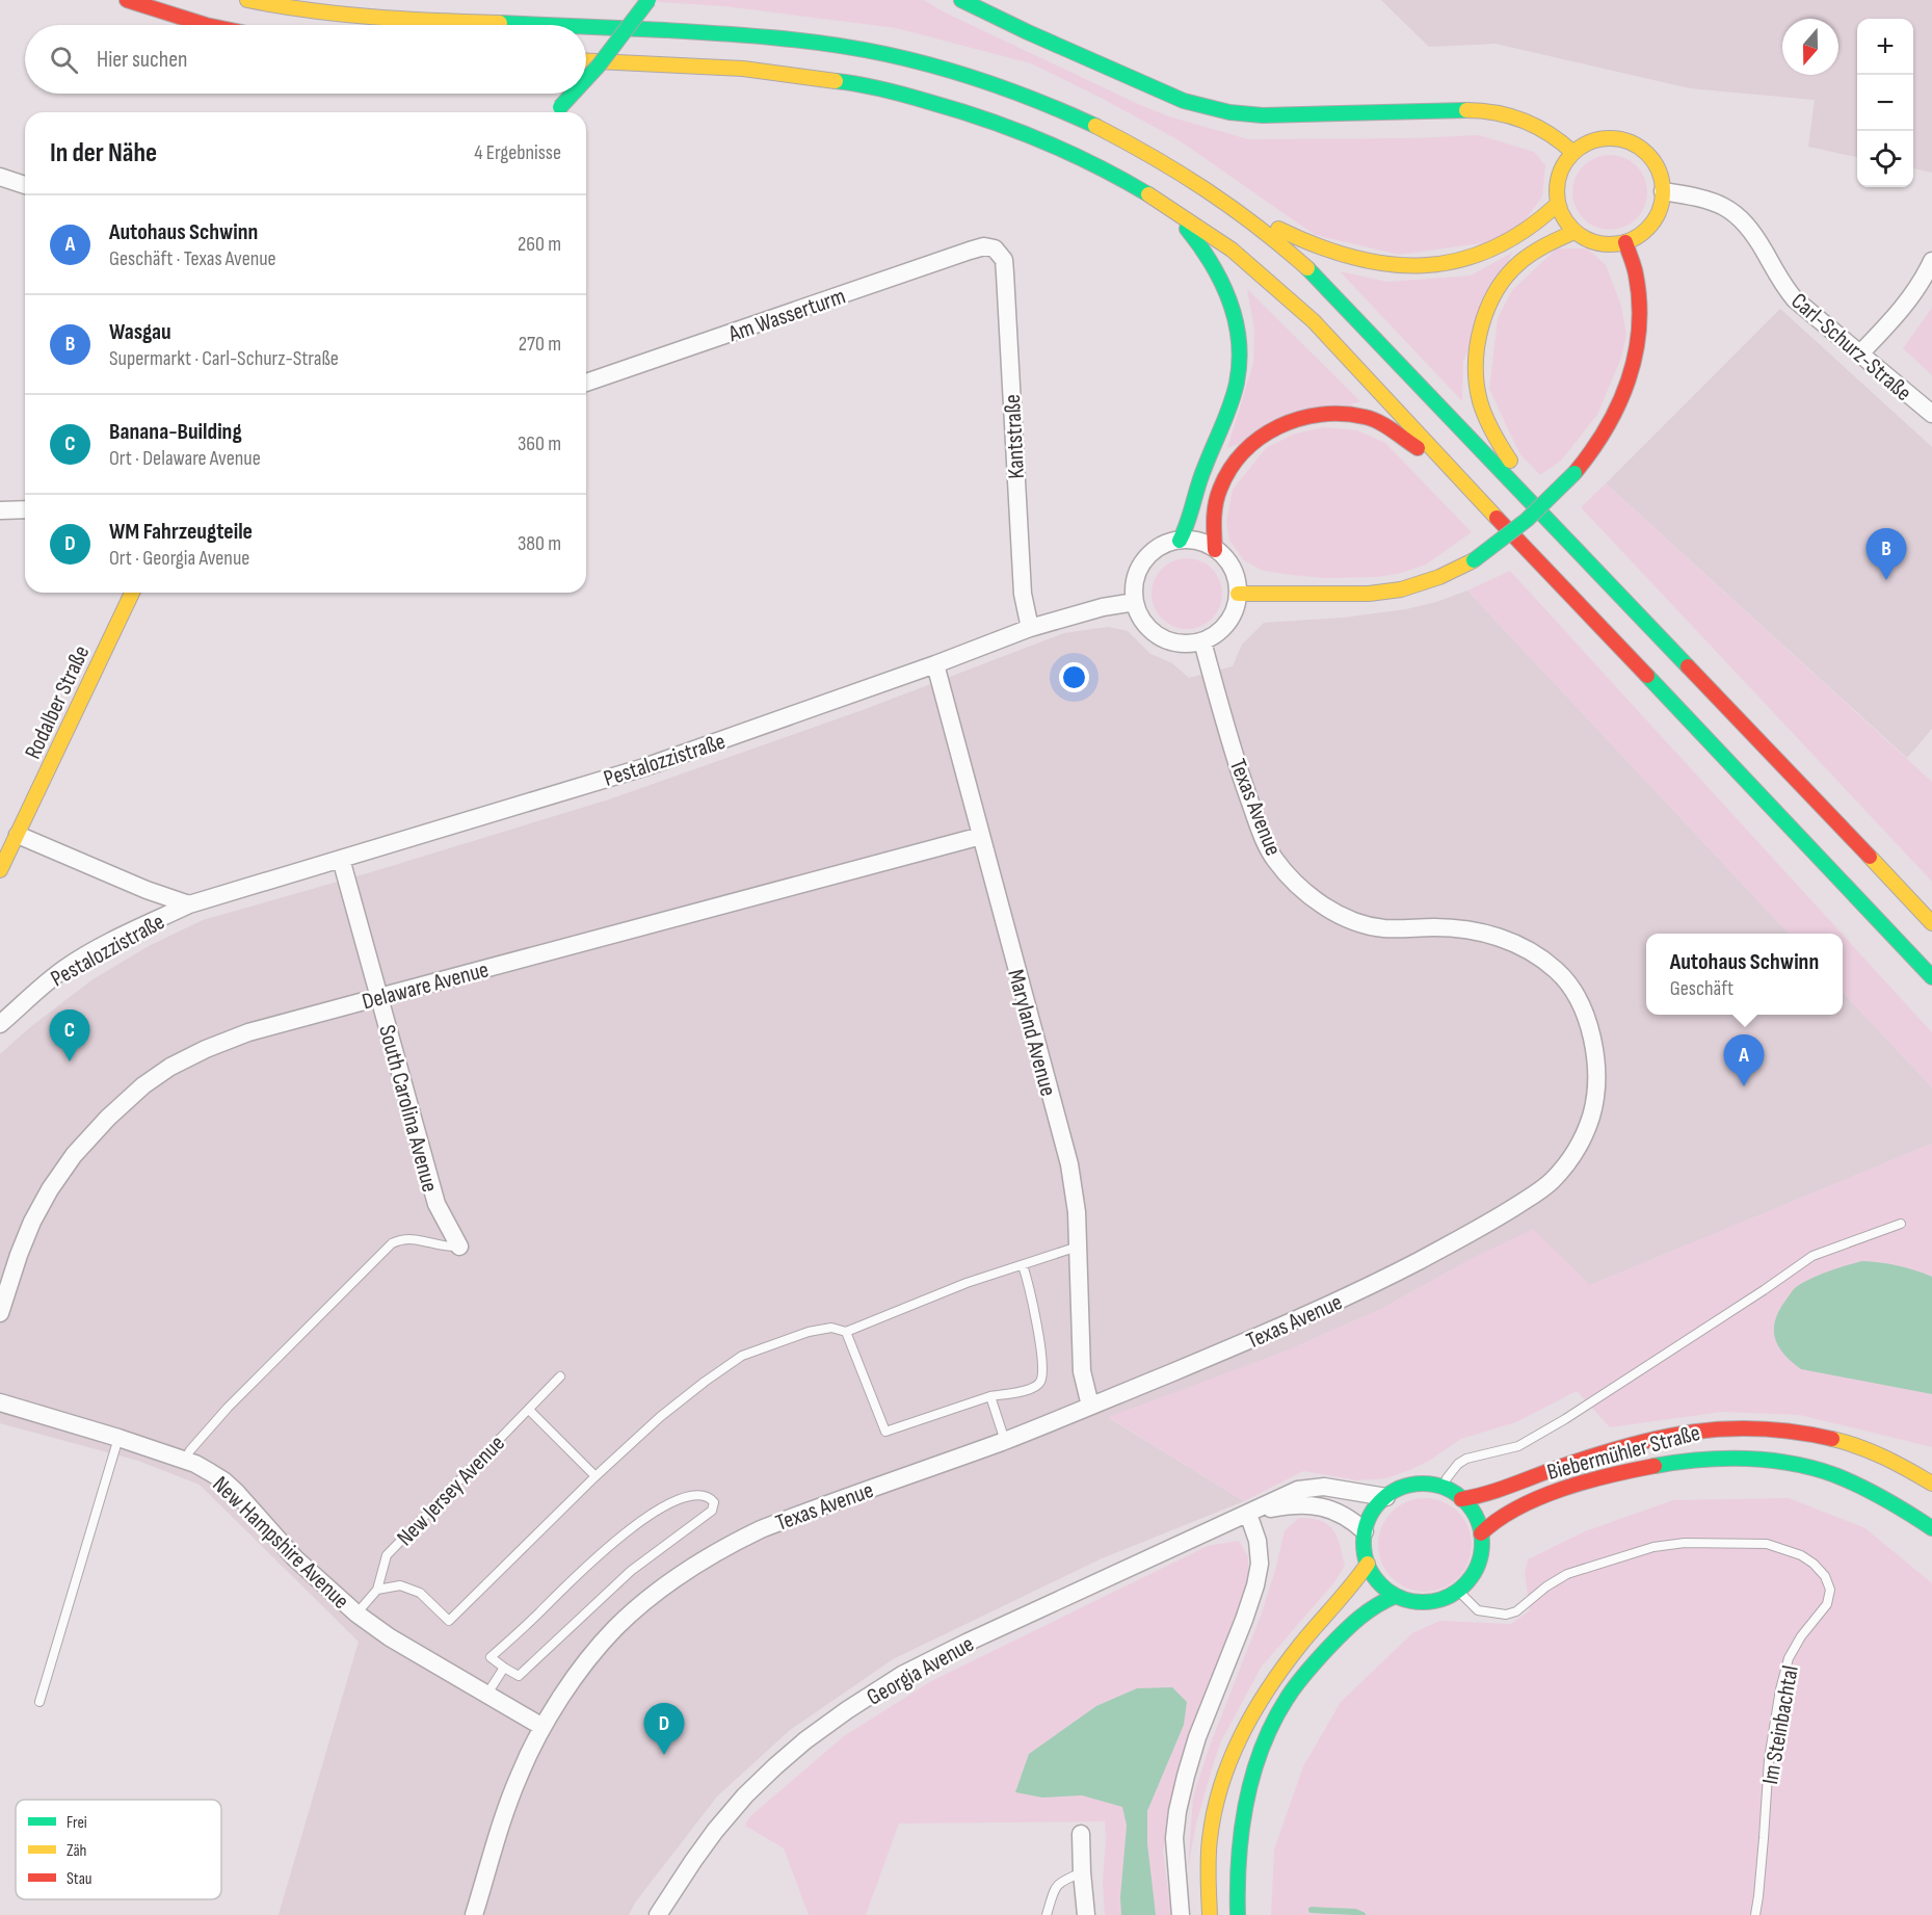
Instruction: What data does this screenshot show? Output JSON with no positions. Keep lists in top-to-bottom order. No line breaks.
{"streets":{"main road":["Rodalber Straße","Biebermühler Straße"],"street":["Am Wasserturm","Carl-Schurz-Straße","Kantstraße","Pestalozzistraße","Texas Avenue","Delaware Avenue","Maryland Avenue","South Carolina Avenue","New Hampshire Avenue","Georgia Avenue"],"lane":["New Jersey Avenue","Im Steinbachtal"]},"crossings":[["Am Wasserturm","Kantstraße"],["Kantstraße","Pestalozzistraße"],["Rodalber Straße","Pestalozzistraße"],["Pestalozzistraße","Texas Avenue"],["Pestalozzistraße","Maryland Avenue"],["Pestalozzistraße","South Carolina Avenue"],["Texas Avenue","Maryland Avenue"],["Texas Avenue","New Hampshire Avenue"],["Delaware Avenue","Maryland Avenue"],["Delaware Avenue","South Carolina Avenue"],["Biebermühler Straße","Georgia Avenue"],["Biebermühler Straße","Im Steinbachtal"],["New Jersey Avenue","New Hampshire Avenue"],["Georgia Avenue","Im Steinbachtal"]],"legend":["Frei","Zäh","Stau"],"north":"bottom","page":{"map_buttons":["+","−"],"search":"Hier suchen","heading":["In der Nähe","4 Ergebnisse"],"list":[{"mark":"A","name":"Autohaus Schwinn","note":"Geschäft · Texas Avenue","value":"260 m"},{"mark":"B","name":"Wasgau","note":"Supermarkt · Carl-Schurz-Straße","value":"270 m"},{"mark":"C","name":"Banana-Building","note":"Ort · Delaware Avenue","value":"360 m"},{"mark":"D","name":"WM Fahrzeugteile","note":"Ort · Georgia Avenue","value":"380 m"}],"pins":["B","C","A","D"],"popup":["Autohaus Schwinn","Geschäft"]}}
